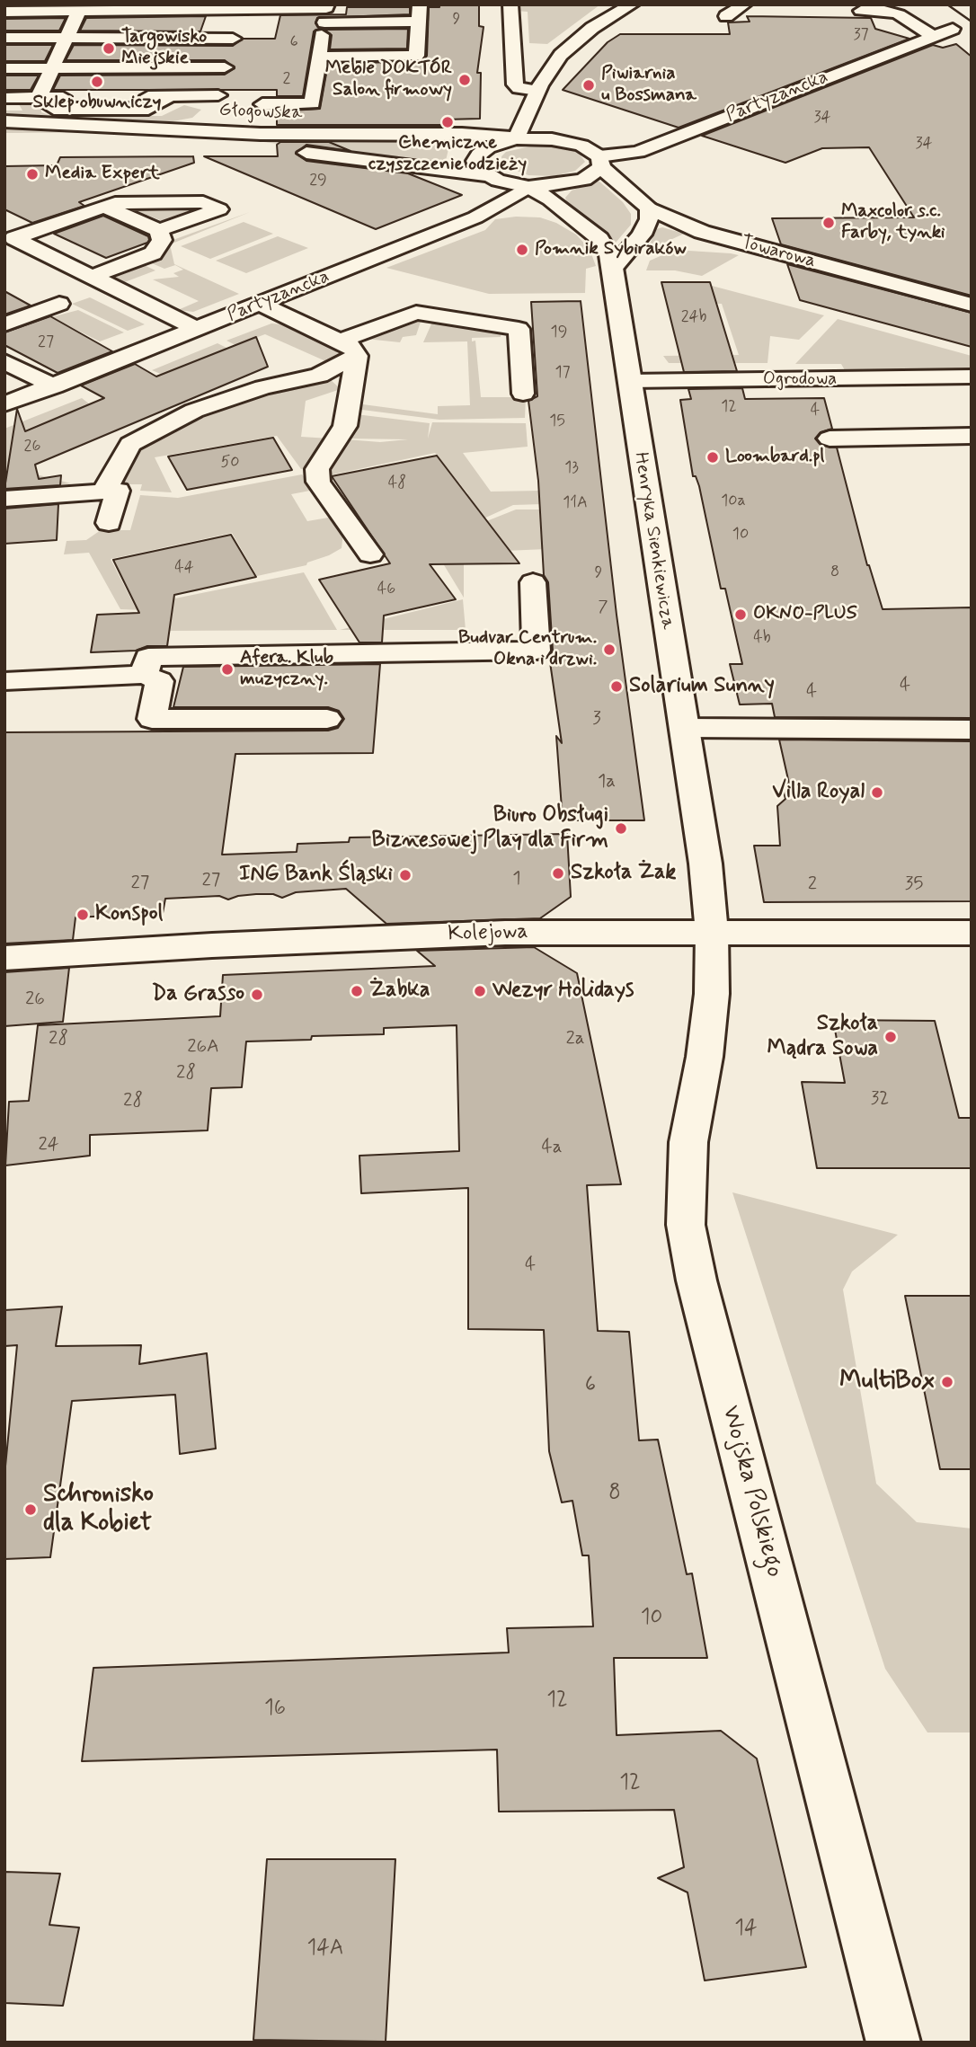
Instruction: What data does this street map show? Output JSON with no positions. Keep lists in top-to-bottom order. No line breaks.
{"streets":{"main road":["Partyzancka","Głogowska","Towarowa","Ogrodowa","Henryka Sienkiewicza","Kolejowa","Wojska Polskiego"]},"crossings":[["Partyzancka","Głogowska"],["Partyzancka","Towarowa"],["Partyzancka","Henryka Sienkiewicza"],["Głogowska","Towarowa"],["Głogowska","Henryka Sienkiewicza"],["Ogrodowa","Henryka Sienkiewicza"],["Henryka Sienkiewicza","Kolejowa"],["Henryka Sienkiewicza","Wojska Polskiego"],["Kolejowa","Wojska Polskiego"]],"places":["Targowisko Miejskie","Meble DOKTÓR Salon firmowy","Sklep obuwniczy","Piwiarnia u Bossmana","Chemiczne czyszczenie odzieży","Media Expert","Maxcolor s.c. Farby, tynki","Pomnik Sybiraków","Loombard.pl","OKNO-PLUS","Budvar Centrum. Okna i drzwi.","Afera. Klub muzyczny.","Solarium Sunny","Villa Royal","Biuro Obsługi Biznesowej Play dla Firm","Szkoła Żak","ING Bank Śląski","Konspol","Żabka","Wezyr Holidays","Da Grasso","Szkoła Mądra Sowa","MultiBox","Schronisko dla Kobiet"],"house_numbers":["9","37","6","2","34","34","29","24b","19","27","17","12","4","15","26","50","13","48","10a","11A","10","44","8","9","46","7","4b","4","4","3","1a","1","27","27","2","35","26","28","2a","26A","28","32","28","24","4a","4","6","8","10","12","16","12","14","14A"]}
